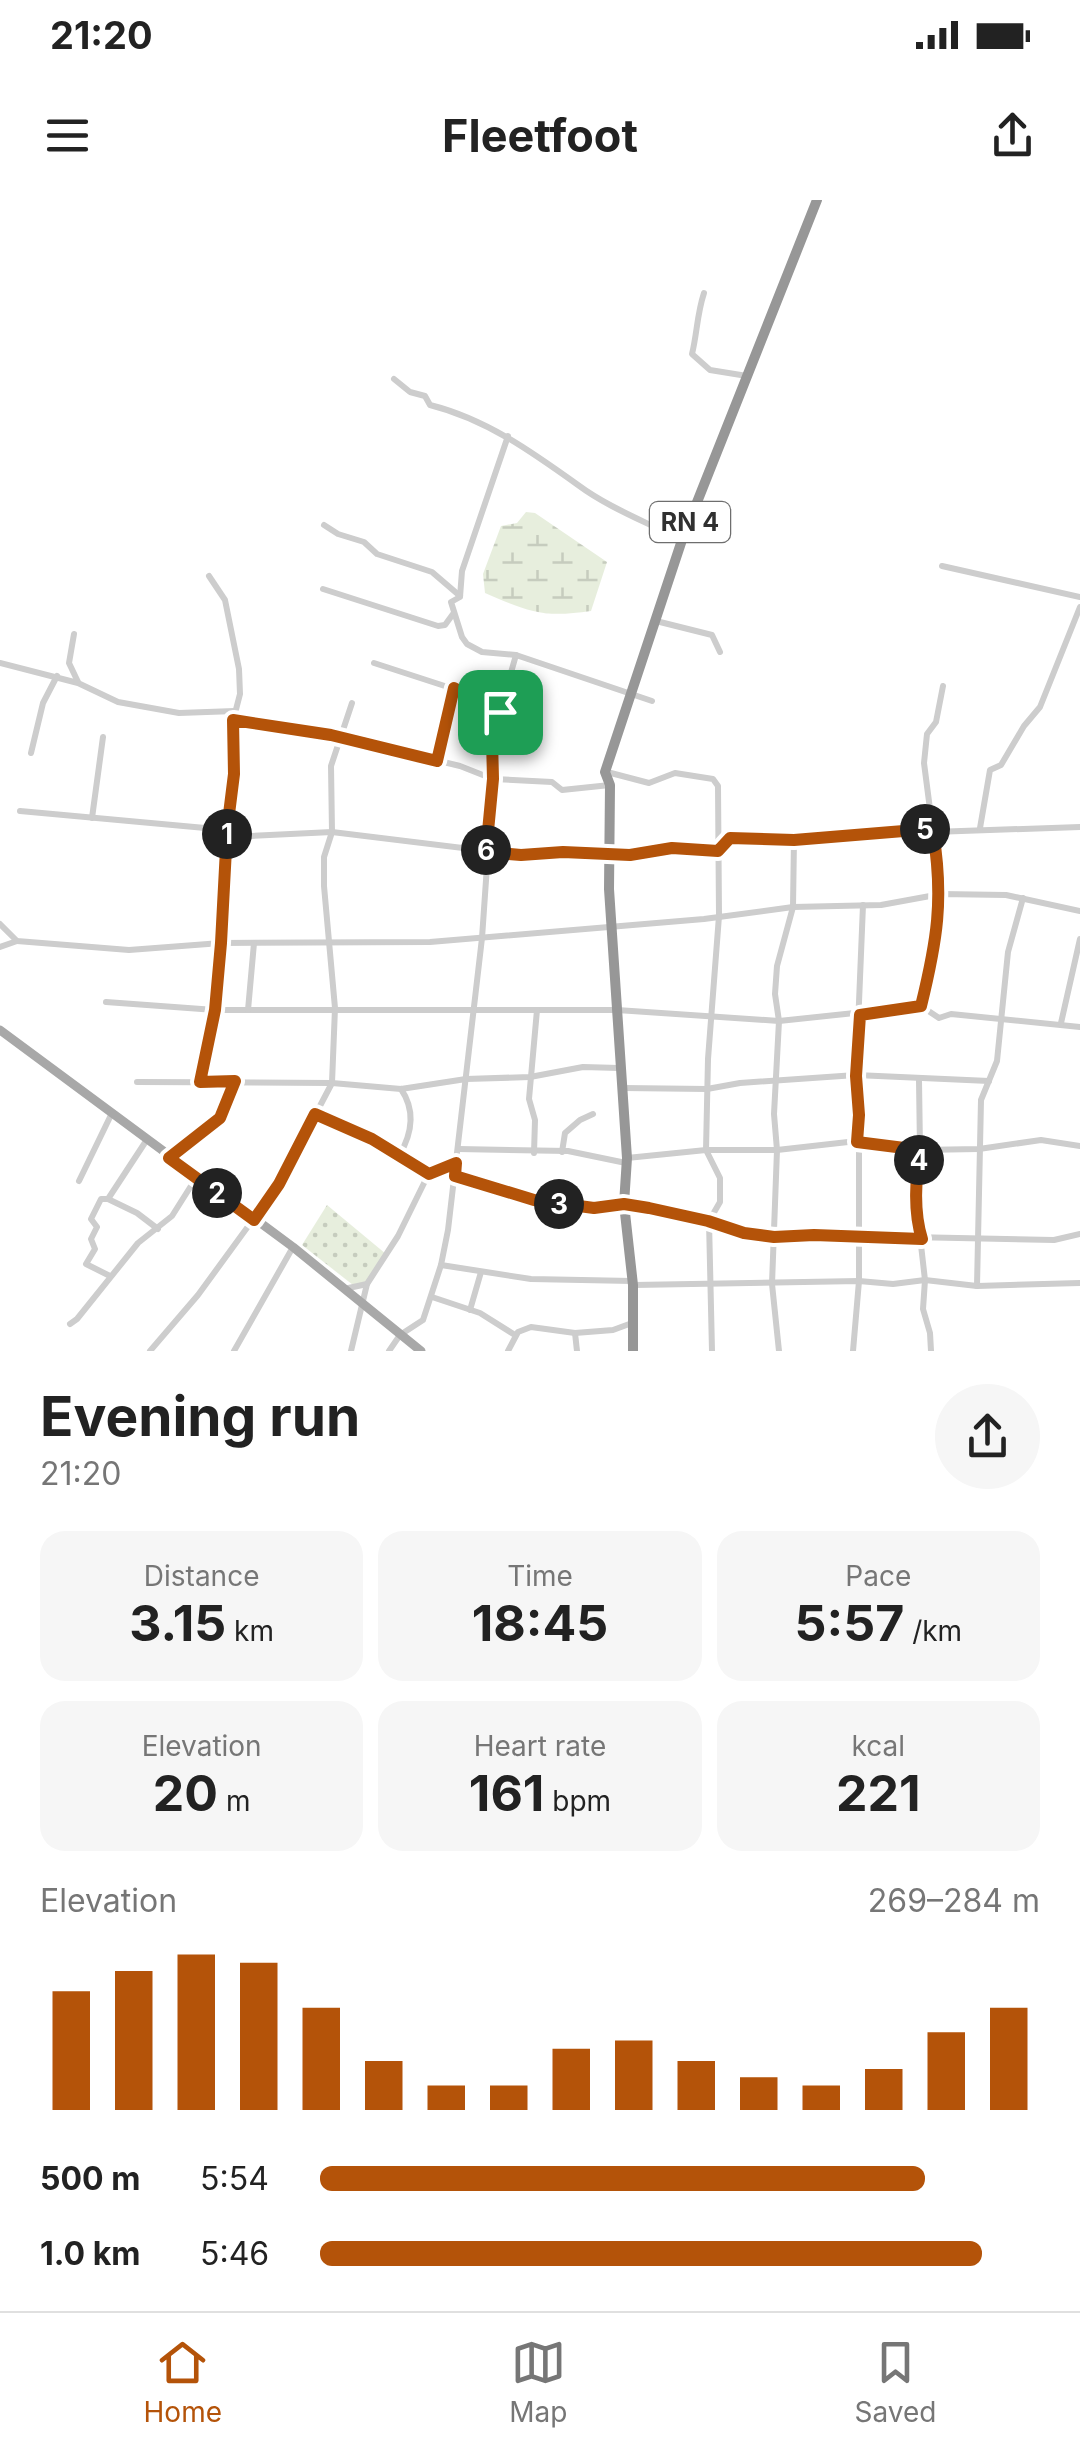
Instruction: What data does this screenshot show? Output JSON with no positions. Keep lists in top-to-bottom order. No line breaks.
{"streets":{"highway":["RN 4"]},"page":{"status":"21:20","header":"Fleetfoot","pins":["5","1","6","4","2","3"],"heading":["Evening run","21:20"],"stats":[["Distance","3.15 km"],["Time","18:45"],["Pace","5:57 /km"],["Elevation","20 m"],["Heart rate","161 bpm"],["kcal","221"]],"chart":["Elevation","269–284 m"],"list":[{"name":"500 m","note":"5:54"},{"name":"1.0 km","note":"5:46"}],"tabs":["Home","Map","Saved"]}}
